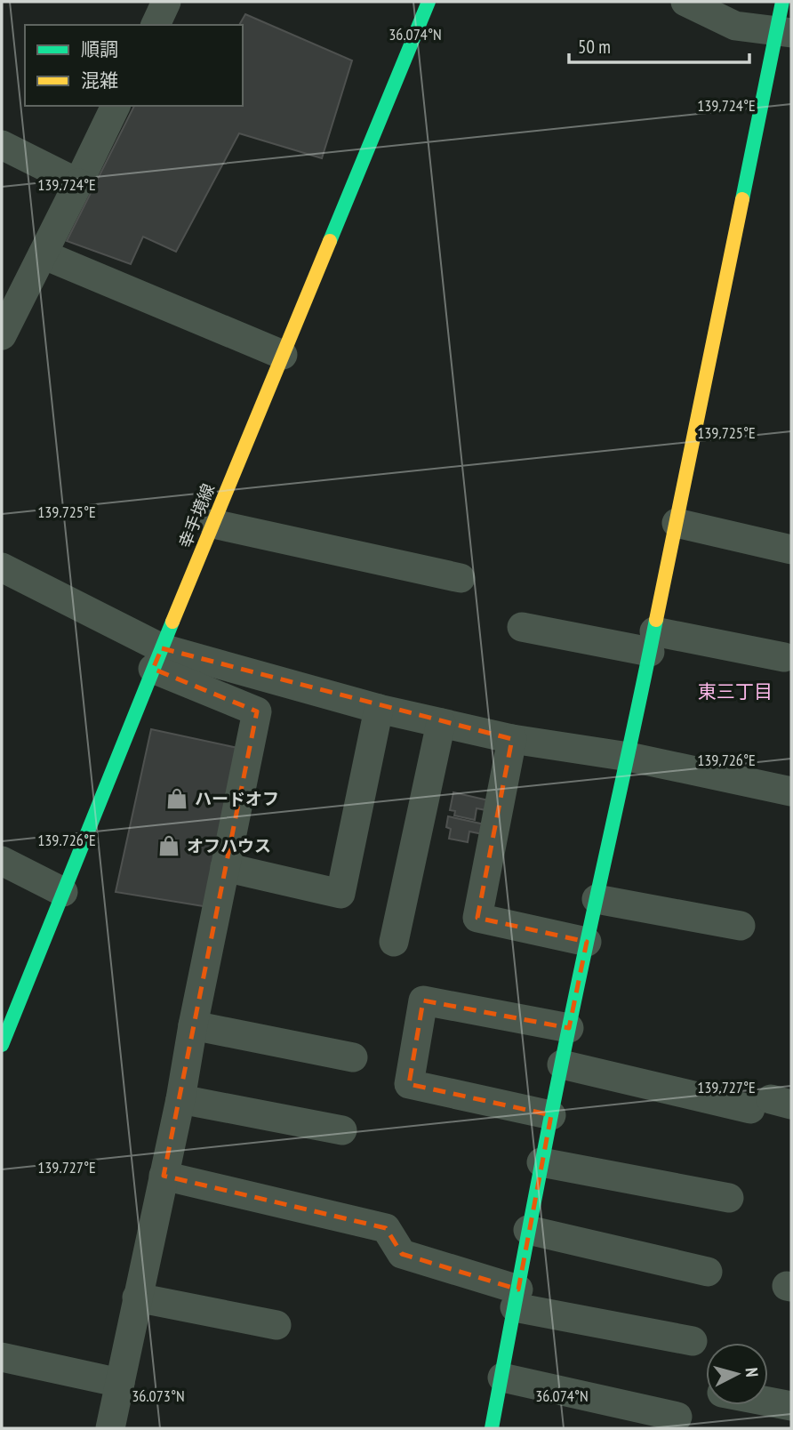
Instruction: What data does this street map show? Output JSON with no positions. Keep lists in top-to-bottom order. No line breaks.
{"streets":{"street":["幸手境線"]},"districts":["東三丁目"],"places":{"shop":["ハードオフ","オフハウス"]},"legend":["順調","混雑"],"scale_bar":"50 m","north":"right","coordinates":["36.074°N","139.724°E","139.725°E","139.726°E","139.727°E","36.073°N"]}
